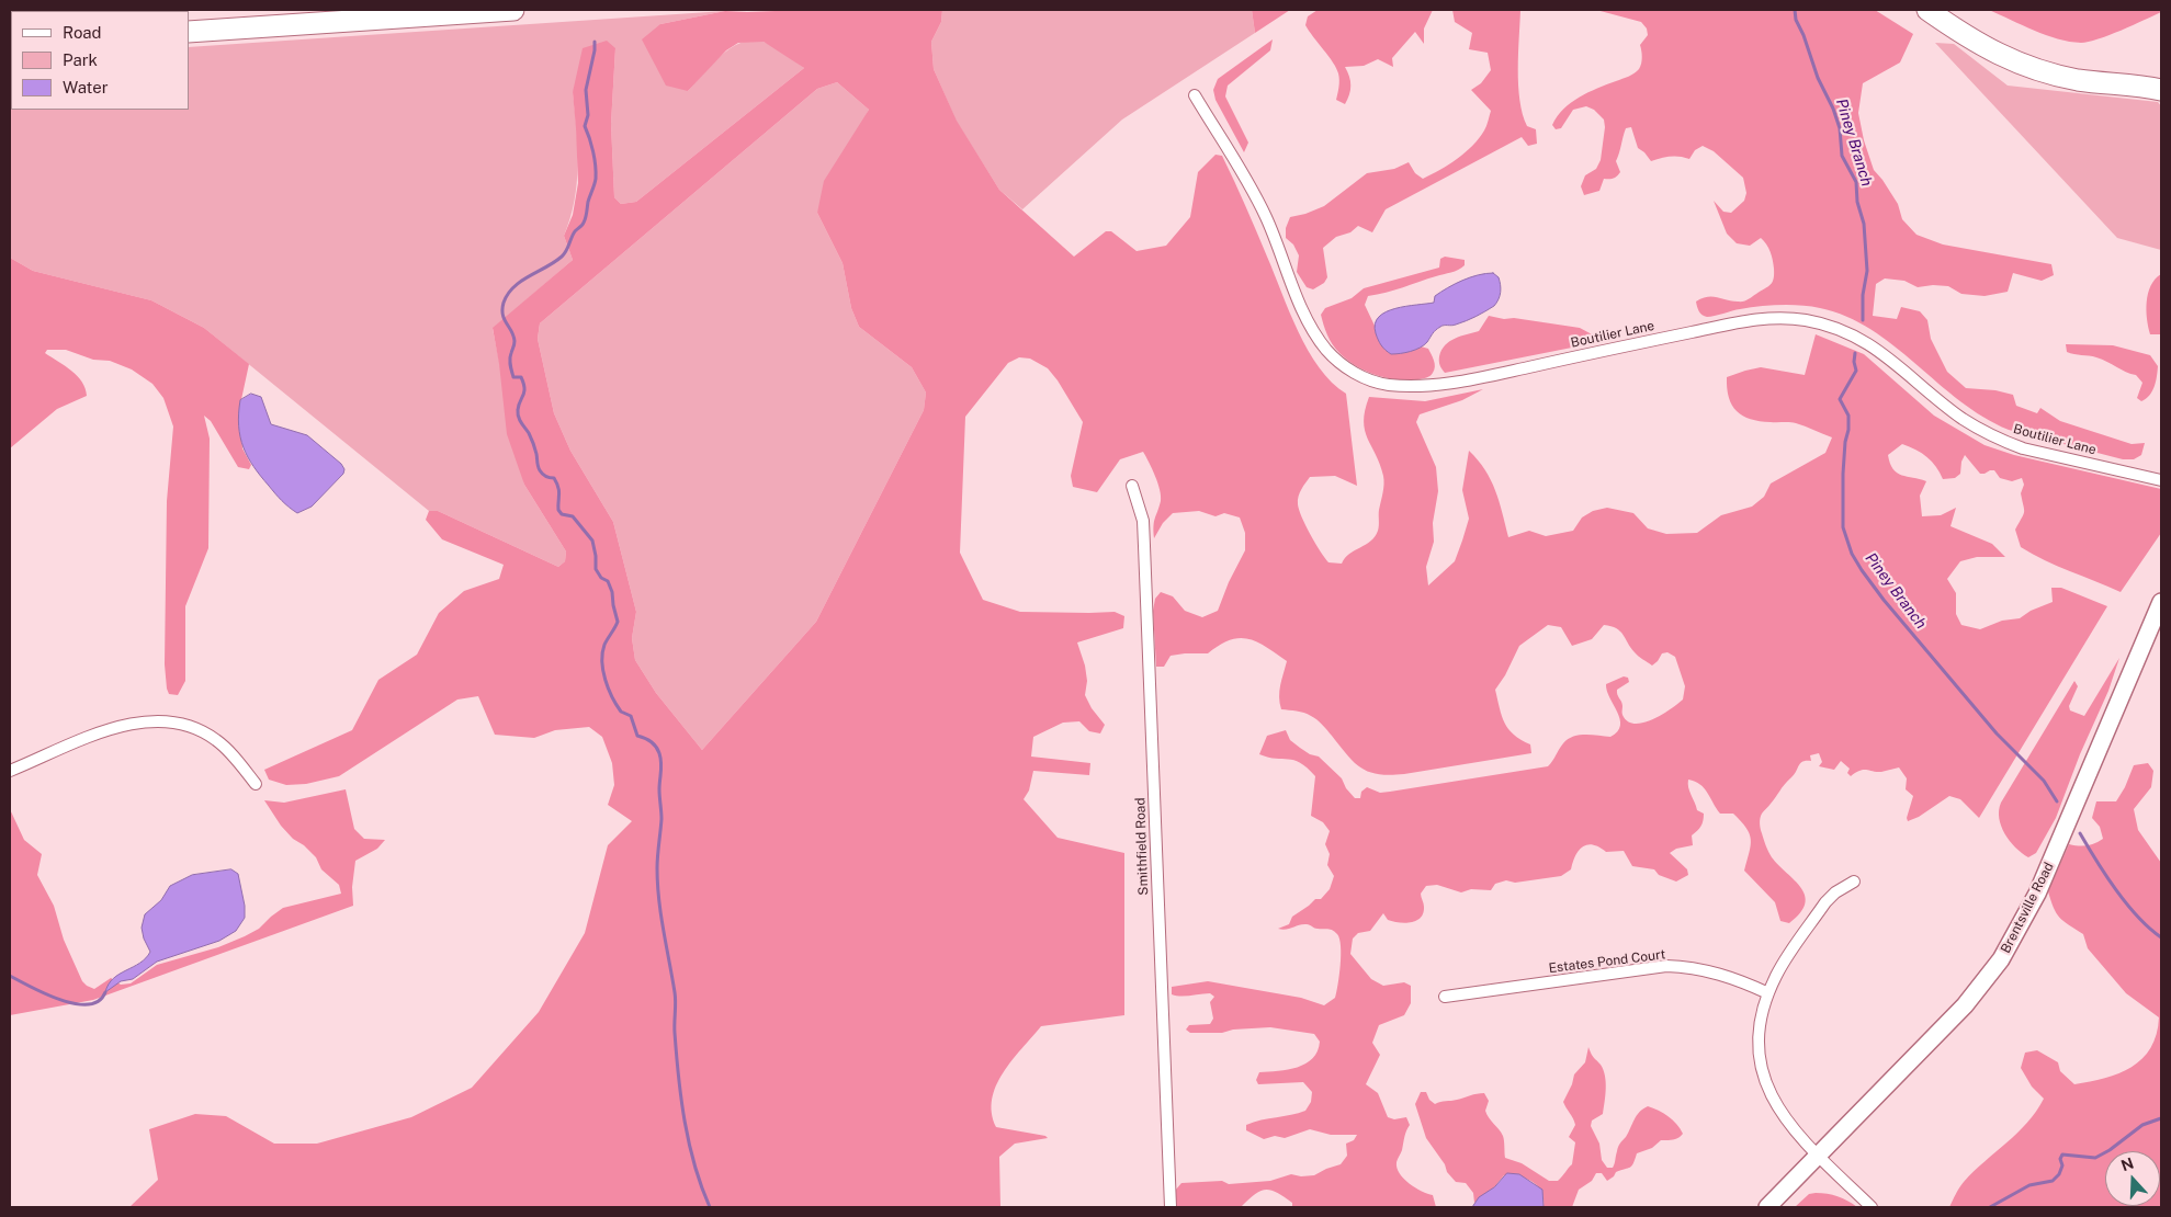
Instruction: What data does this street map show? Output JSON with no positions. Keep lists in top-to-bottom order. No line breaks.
{"streets":{"main road":["Brentsville Road"],"street":["Boutilier Lane","Smithfield Road","Estates Pond Court"]},"water":["Piney Branch"],"legend":["Road","Park","Water"],"north":"top"}
